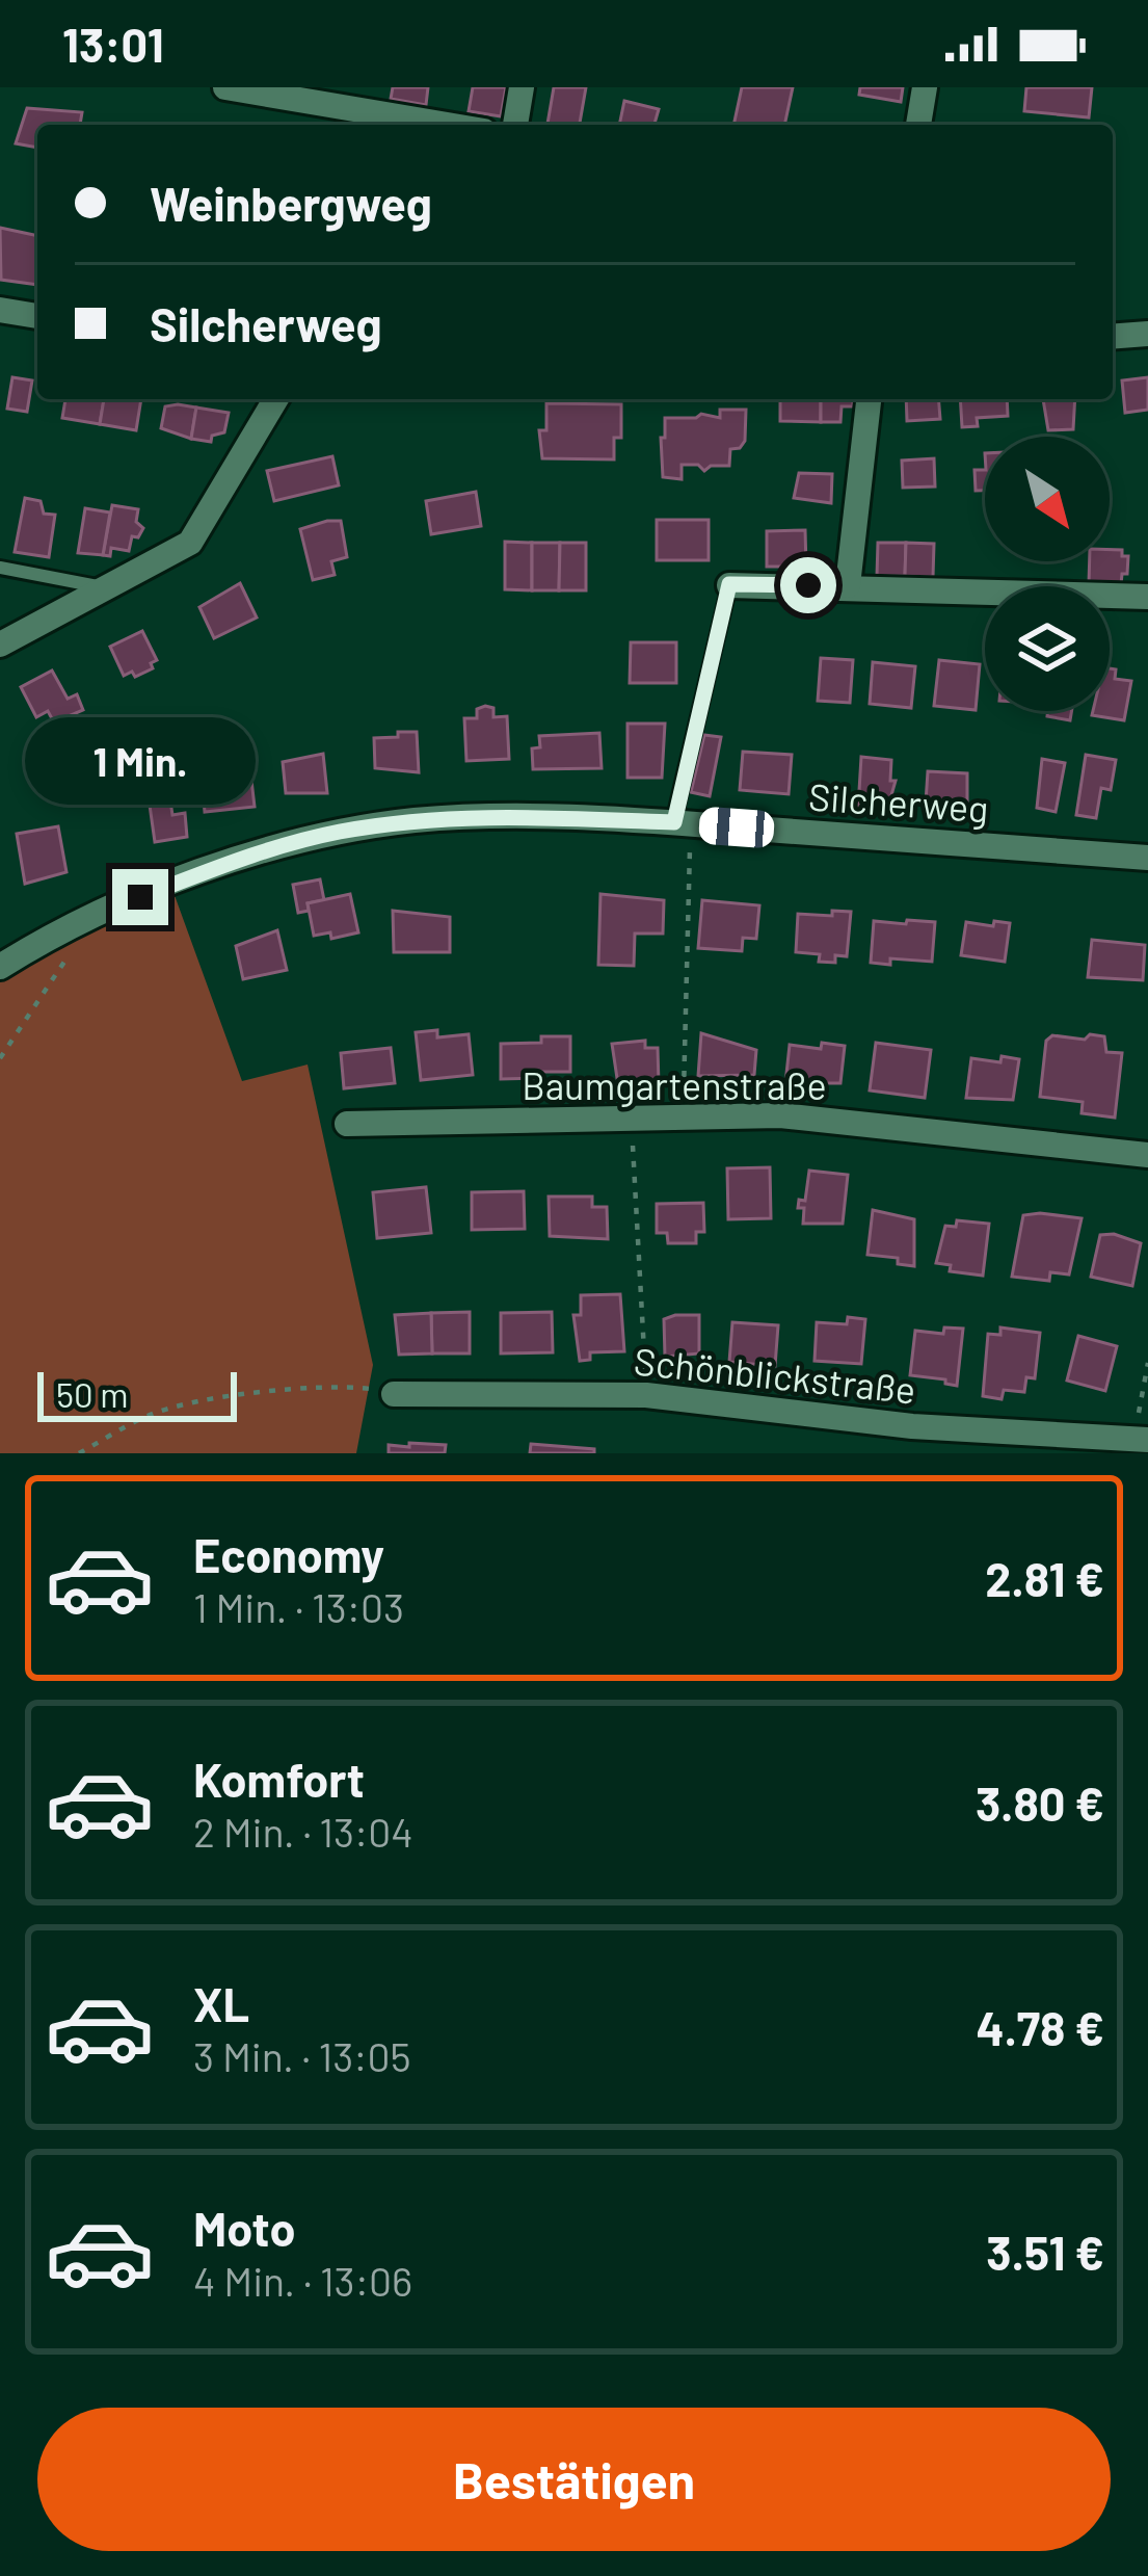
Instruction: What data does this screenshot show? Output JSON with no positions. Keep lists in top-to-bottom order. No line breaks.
{"streets":{"street":["Silcherweg","Baumgartenstraße","Schönblickstraße"]},"scale_bar":"50 m","north":"bottom right","page":{"status":"13:01","banner":["Weinbergweg","Silcherweg"],"bubble":"1 Min.","scale":"50 m","list":[{"name":"Economy","note":"1 Min. · 13:03","value":"2.81 €"},{"name":"Komfort","note":"2 Min. · 13:04","value":"3.80 €"},{"name":"XL","note":"3 Min. · 13:05","value":"4.78 €"},{"name":"Moto","note":"4 Min. · 13:06","value":"3.51 €"}],"buttons":"Bestätigen"}}
